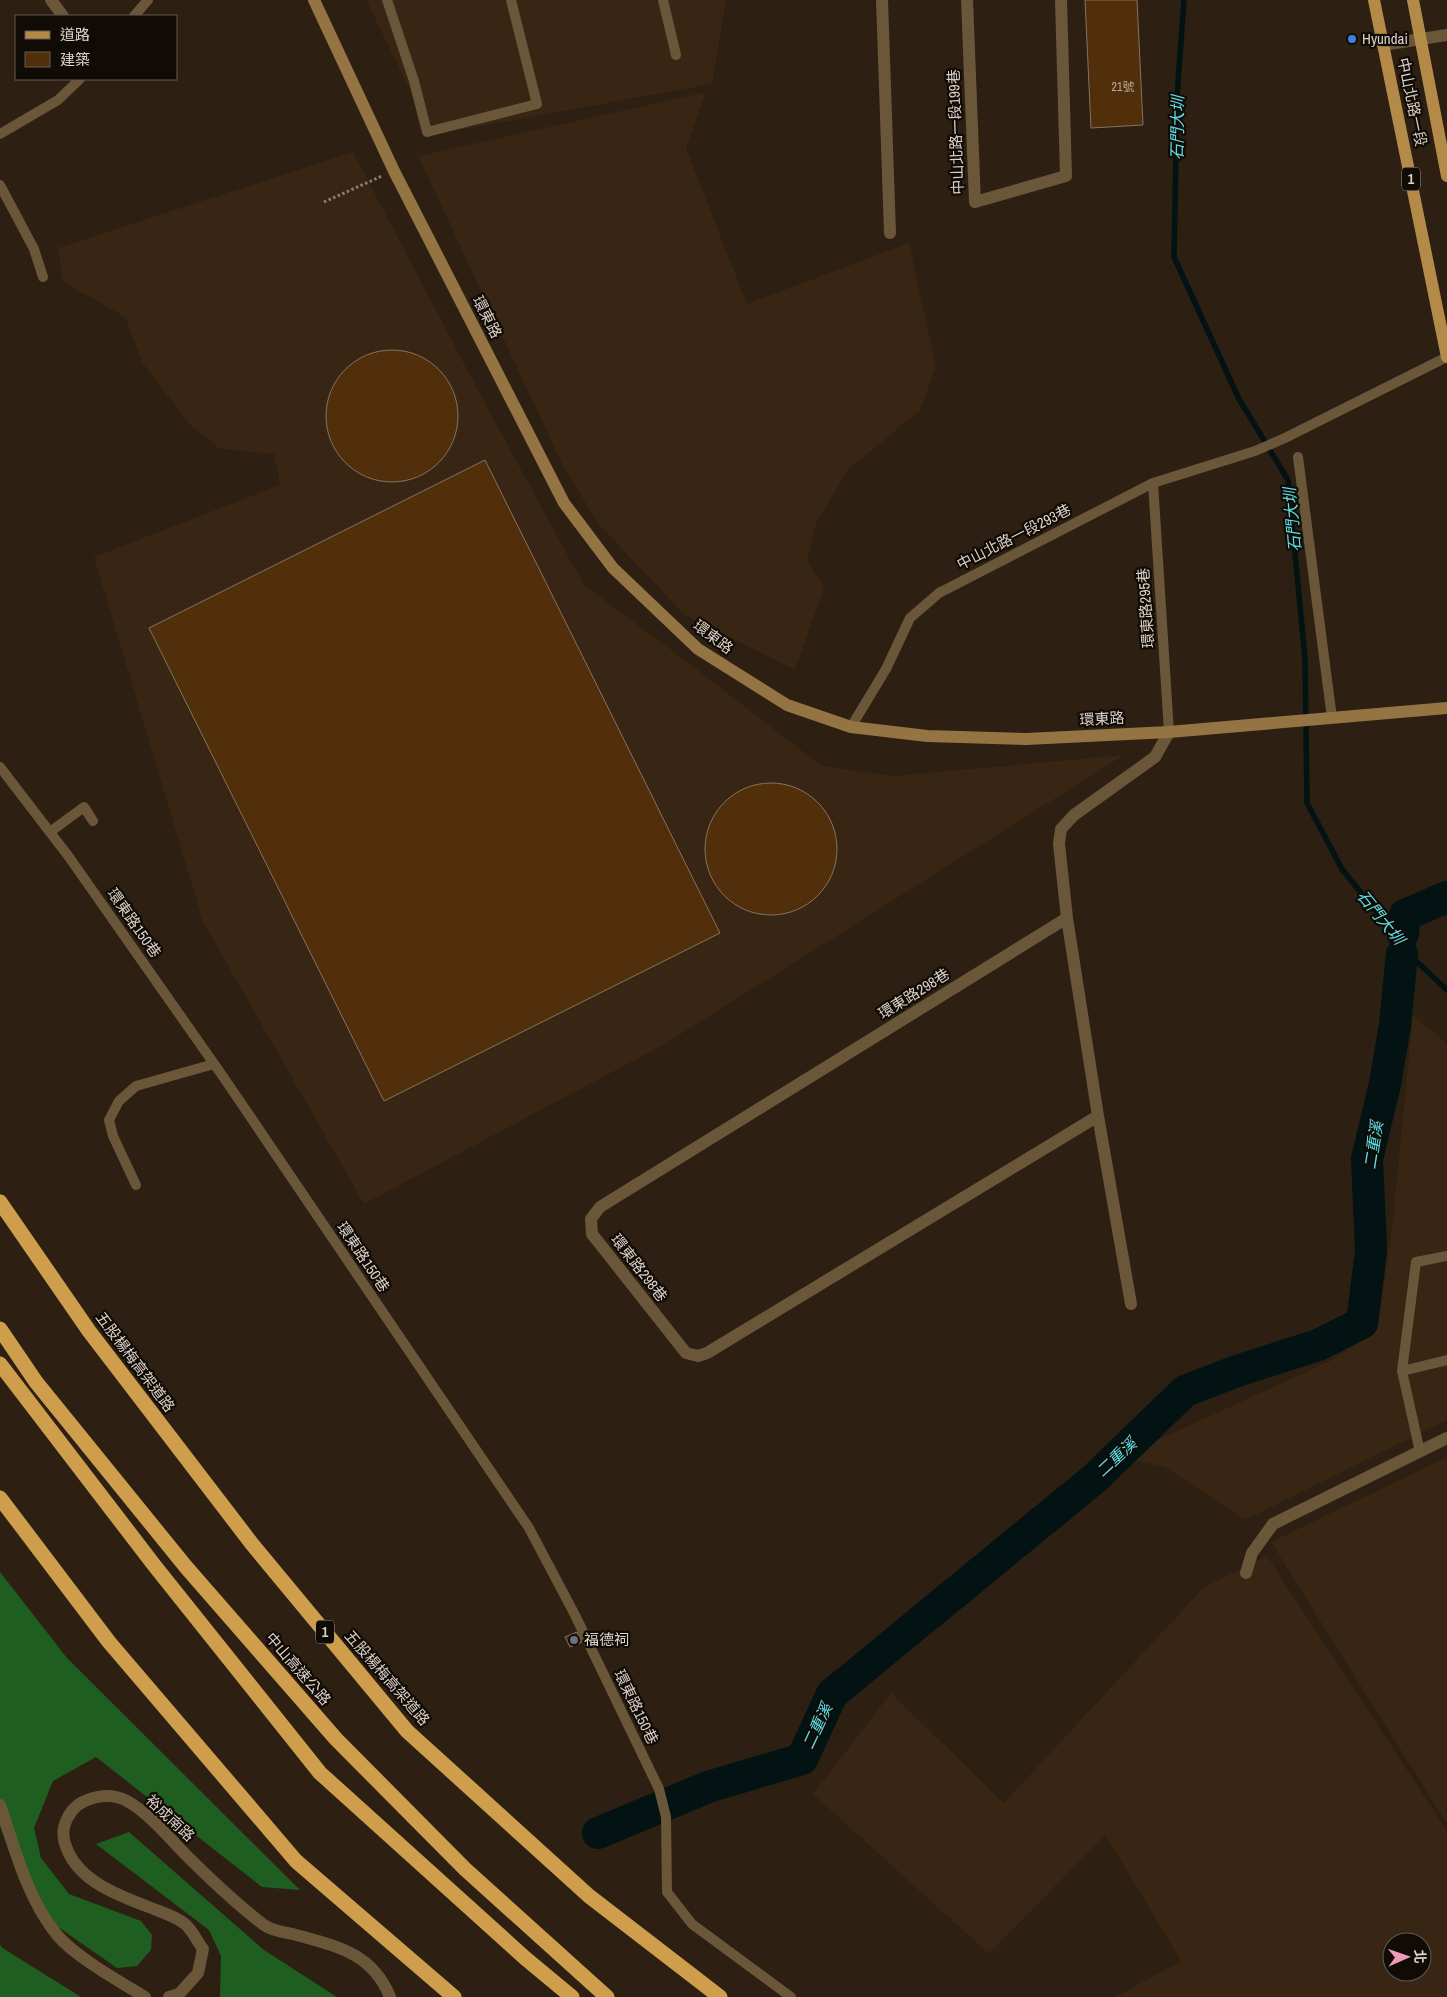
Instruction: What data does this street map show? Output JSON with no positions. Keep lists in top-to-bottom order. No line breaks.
{"streets":{"highway":["1","五股楊梅高架道路","中山高速公路"],"main road":["中山北路一段"],"street":["中山北路一段199巷","環東路","環東路298巷","裕成南路"],"lane":["中山北路一段293巷","環東路295巷","環東路150巷"]},"crossings":[["中山北路一段","中山北路一段293巷"],["環東路","中山北路一段293巷"],["環東路","環東路295巷"],["中山北路一段293巷","環東路295巷"]],"water":["石門大圳","二重溪"],"places":["Hyundai","福德祠"],"house_numbers":["21號"],"legend":["道路","建築"],"north":"right"}
